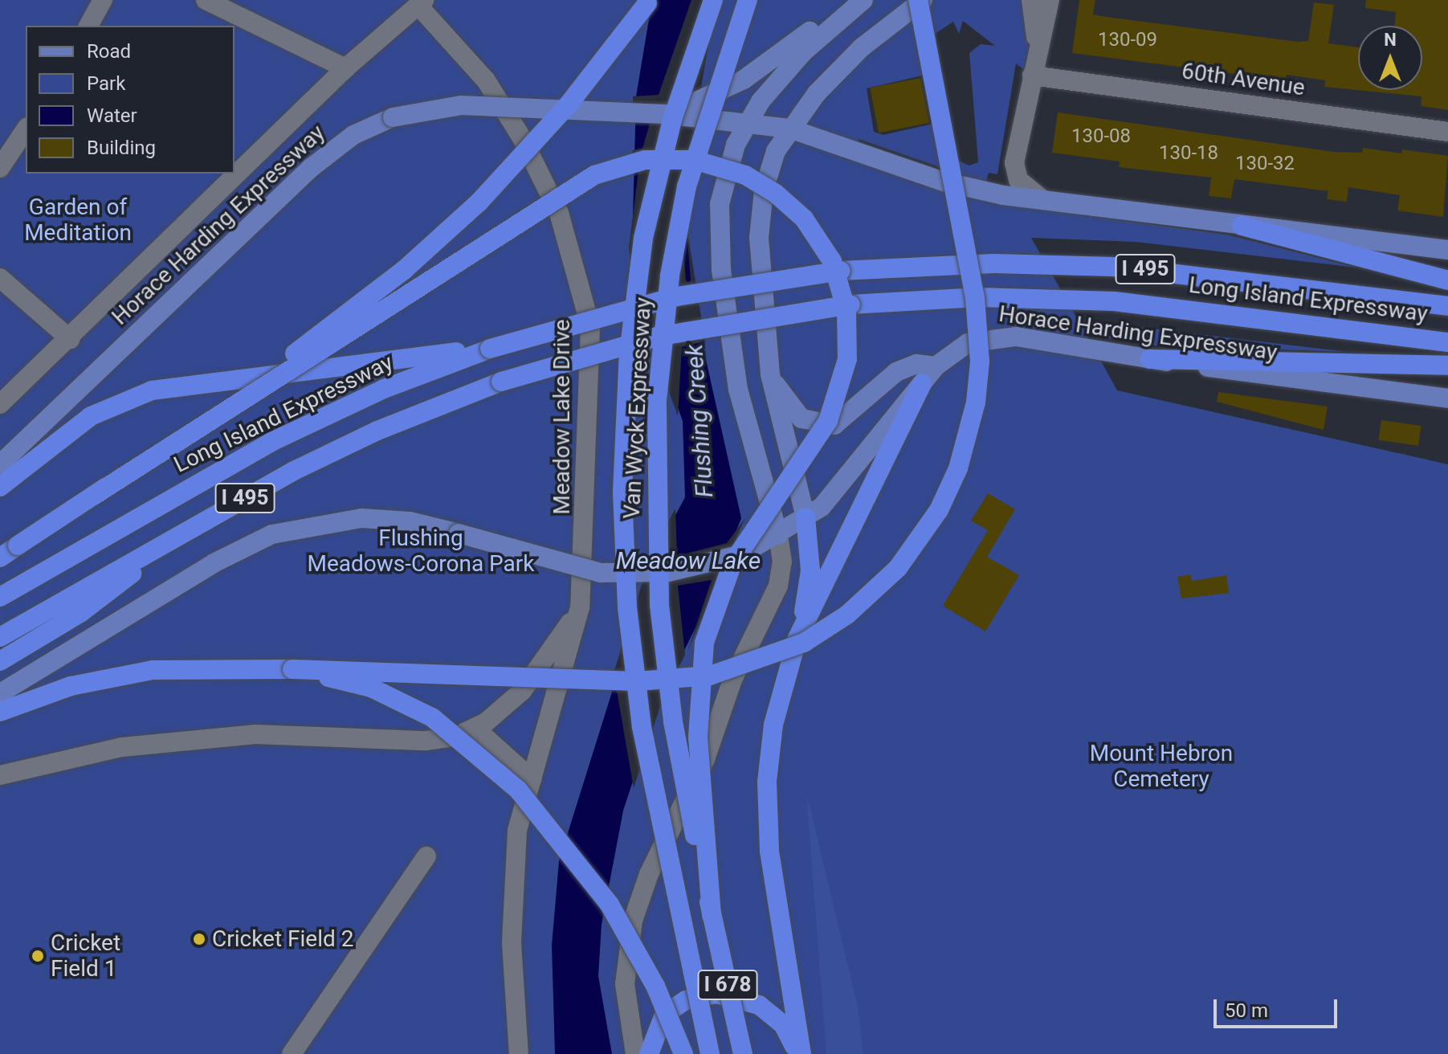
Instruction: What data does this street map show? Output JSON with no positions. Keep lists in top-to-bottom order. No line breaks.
{"streets":{"highway":["I 495","Long Island Expressway","Van Wyck Expressway","I 678"],"main road":["Horace Harding Expressway"],"street":["60th Avenue","Meadow Lake Drive"]},"water":["Flushing Creek","Meadow Lake"],"parks":["Garden of Meditation","Flushing Meadows-Corona Park","Mount Hebron Cemetery"],"places":["Cricket Field 2","Cricket Field 1"],"house_numbers":["130-09","130-08","130-18","130-32"],"legend":["Road","Park","Water","Building"],"scale_bar":"50 m","north":"top"}
